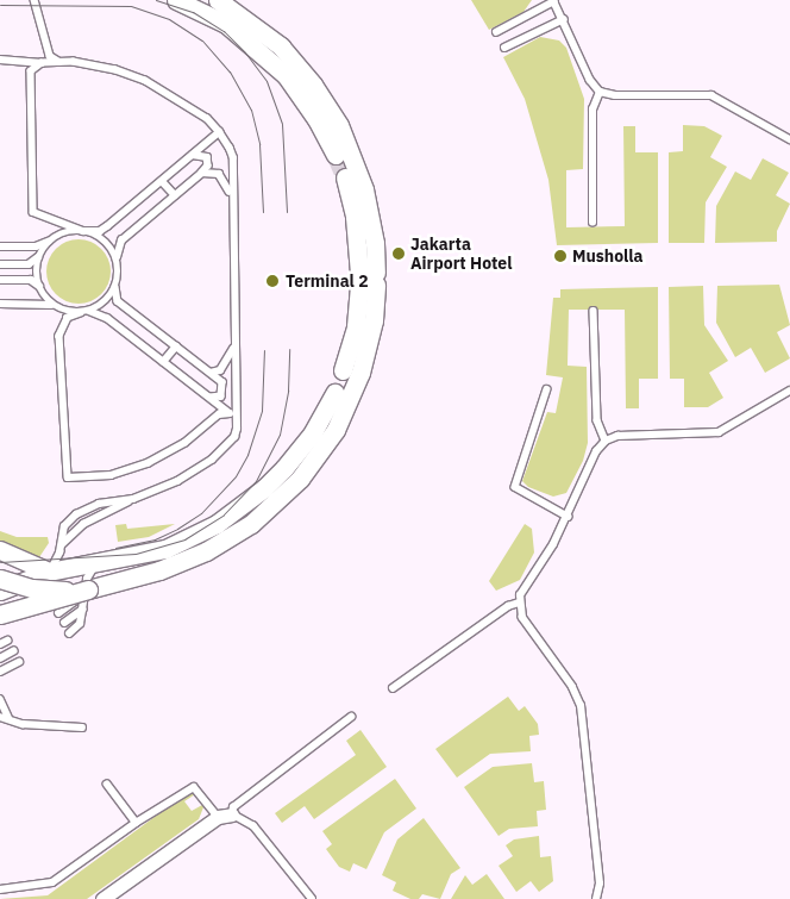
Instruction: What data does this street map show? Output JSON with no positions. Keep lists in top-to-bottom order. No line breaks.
{"places":["Jakarta Airport Hotel","Musholla","Terminal 2"]}
